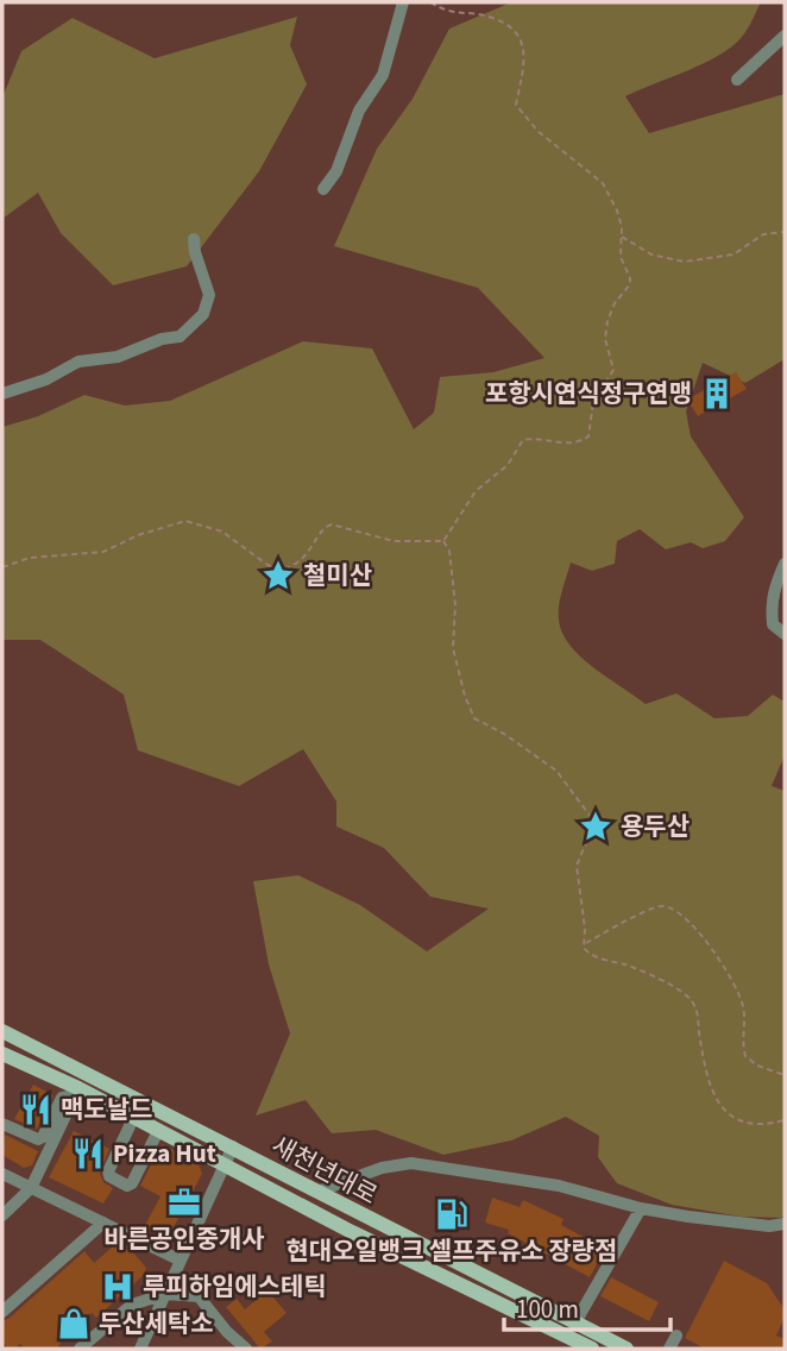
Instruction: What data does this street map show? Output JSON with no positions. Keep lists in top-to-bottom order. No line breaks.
{"streets":{"main road":["새천년대로"]},"places":{"building":["포항시연식정구연맹"],"place":["철미산","용두산"],"restaurant":["맥도날드","Pizza Hut"],"office":["바른공인중개사"],"fuel station":["현대오일뱅크 셀프주유소 장량점"],"hospital":["루피하임에스테틱"],"shop":["두산세탁소"]},"scale_bar":"100 m"}
